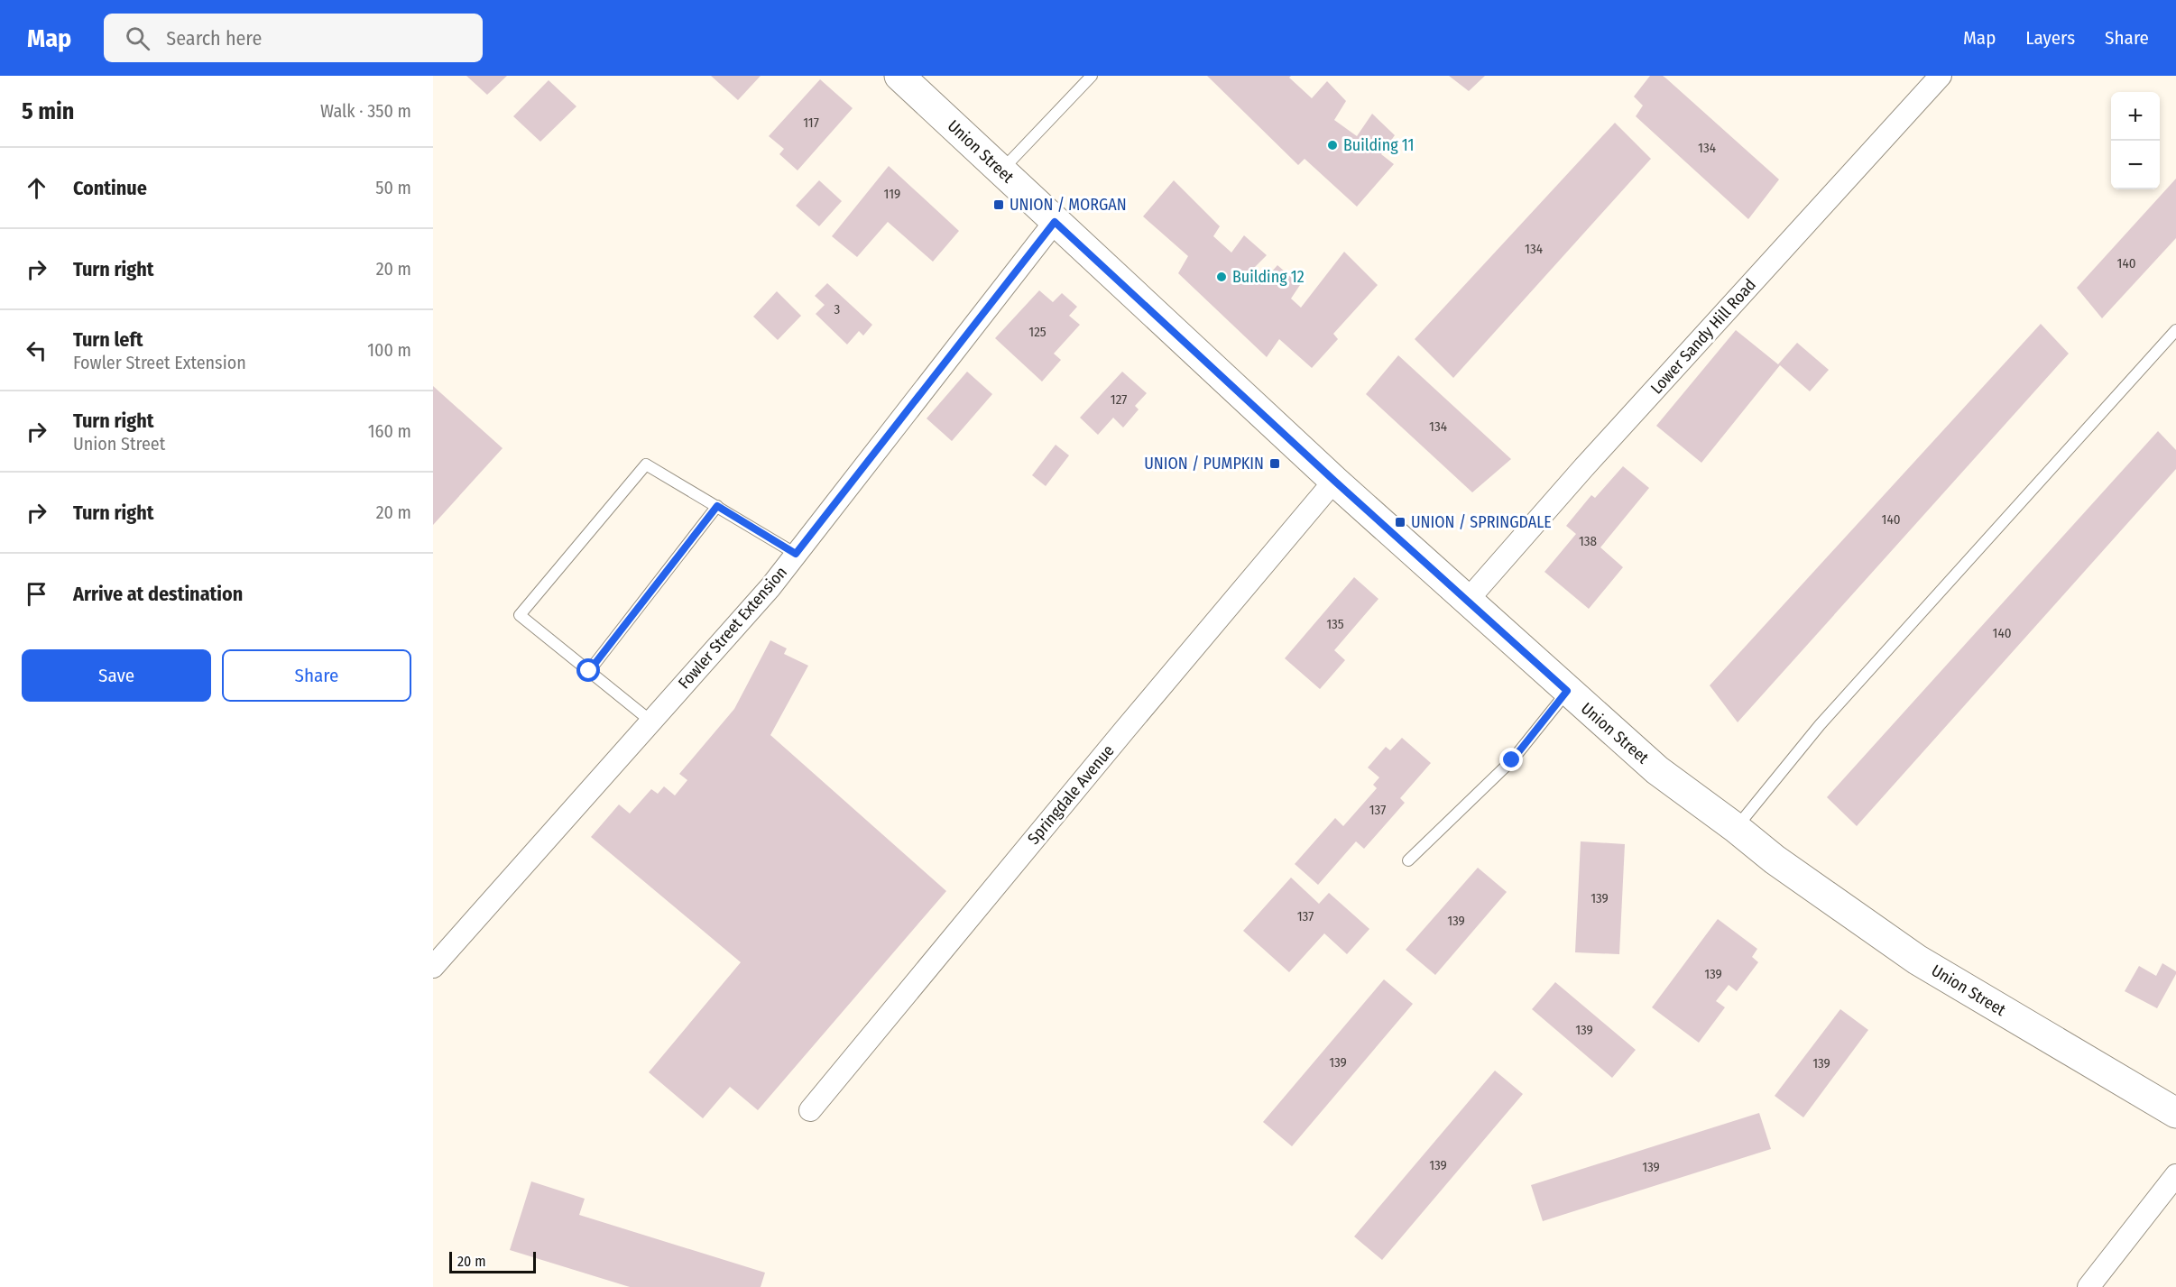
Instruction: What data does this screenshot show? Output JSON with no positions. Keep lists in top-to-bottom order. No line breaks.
{"streets":{"main road":["Union Street"],"street":["Lower Sandy Hill Road","Fowler Street Extension","Springdale Avenue"]},"crossings":[["Union Street","Lower Sandy Hill Road"],["Union Street","Fowler Street Extension"],["Union Street","Springdale Avenue"]],"places":{"other":["Building 11","Building 12"],"transit":["UNION / MORGAN","UNION / PUMPKIN","UNION / SPRINGDALE"]},"house_numbers":["117","134","119","134","140","3","125","127","134","140","138","135","140","137","139","137","139","139","139","139","139","139","139"],"scale_bar":"20 m","page":{"header":"Map","search":"Search here","nav":["Map","Layers","Share"],"heading":["5 min","Walk · 350 m"],"map_buttons":["+","−"],"list":[["Continue","50 m"],["Turn right","20 m"],["Turn left","Fowler Street Extension","100 m"],["Turn right","Union Street","160 m"],["Turn right","20 m"],"Arrive at destination"],"buttons":["Save","Share"],"scale":"20 m"}}
